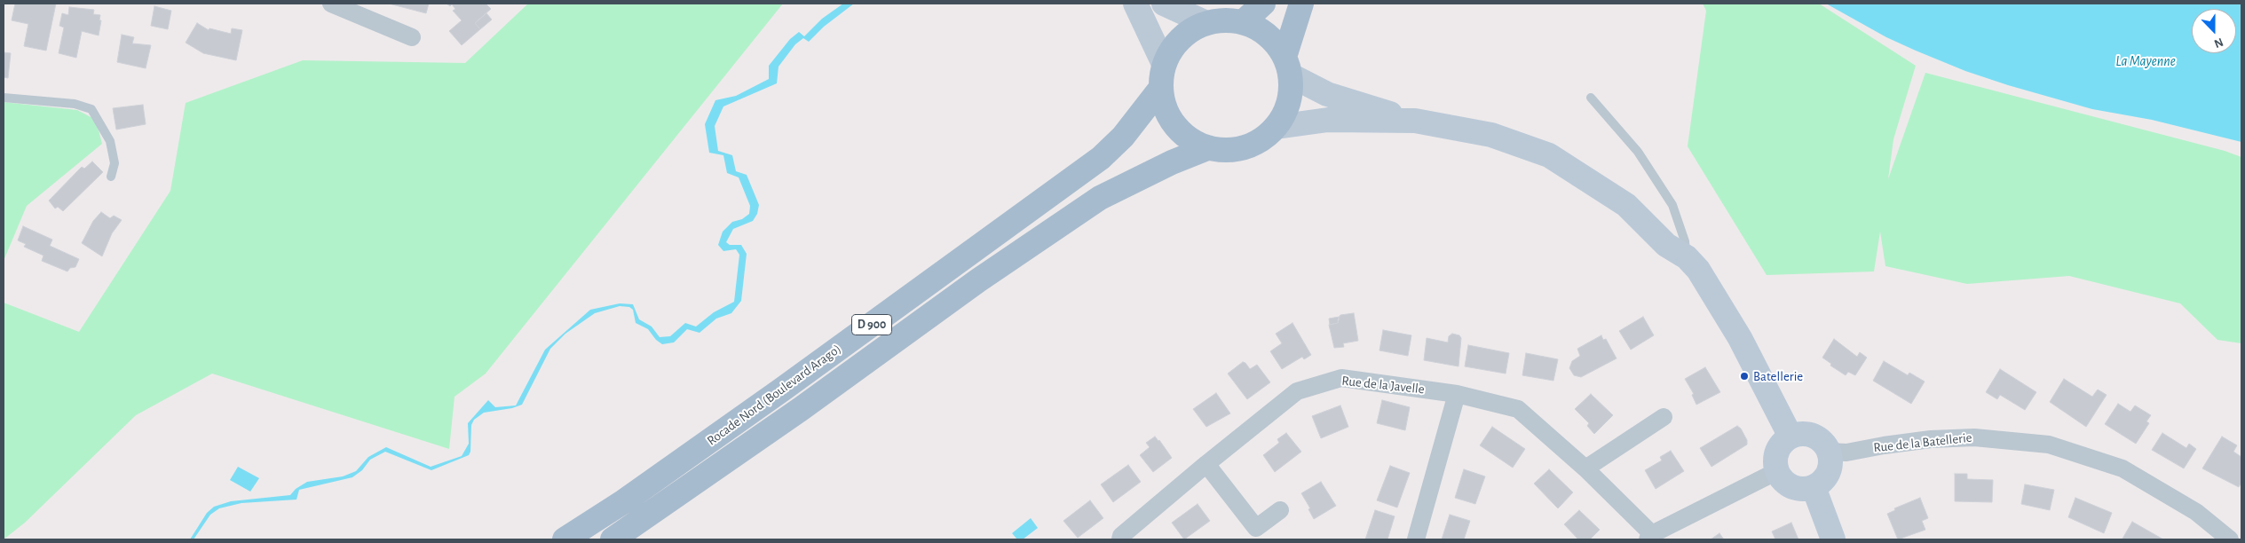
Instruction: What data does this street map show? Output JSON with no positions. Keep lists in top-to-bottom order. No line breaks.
{"streets":{"main road":["D 900","Rocade Nord (Boulevard Arago)"],"street":["Rue de la Javelle","Rue de la Batellerie"]},"water":["La Mayenne"],"places":["Batellerie"],"north":"bottom"}
